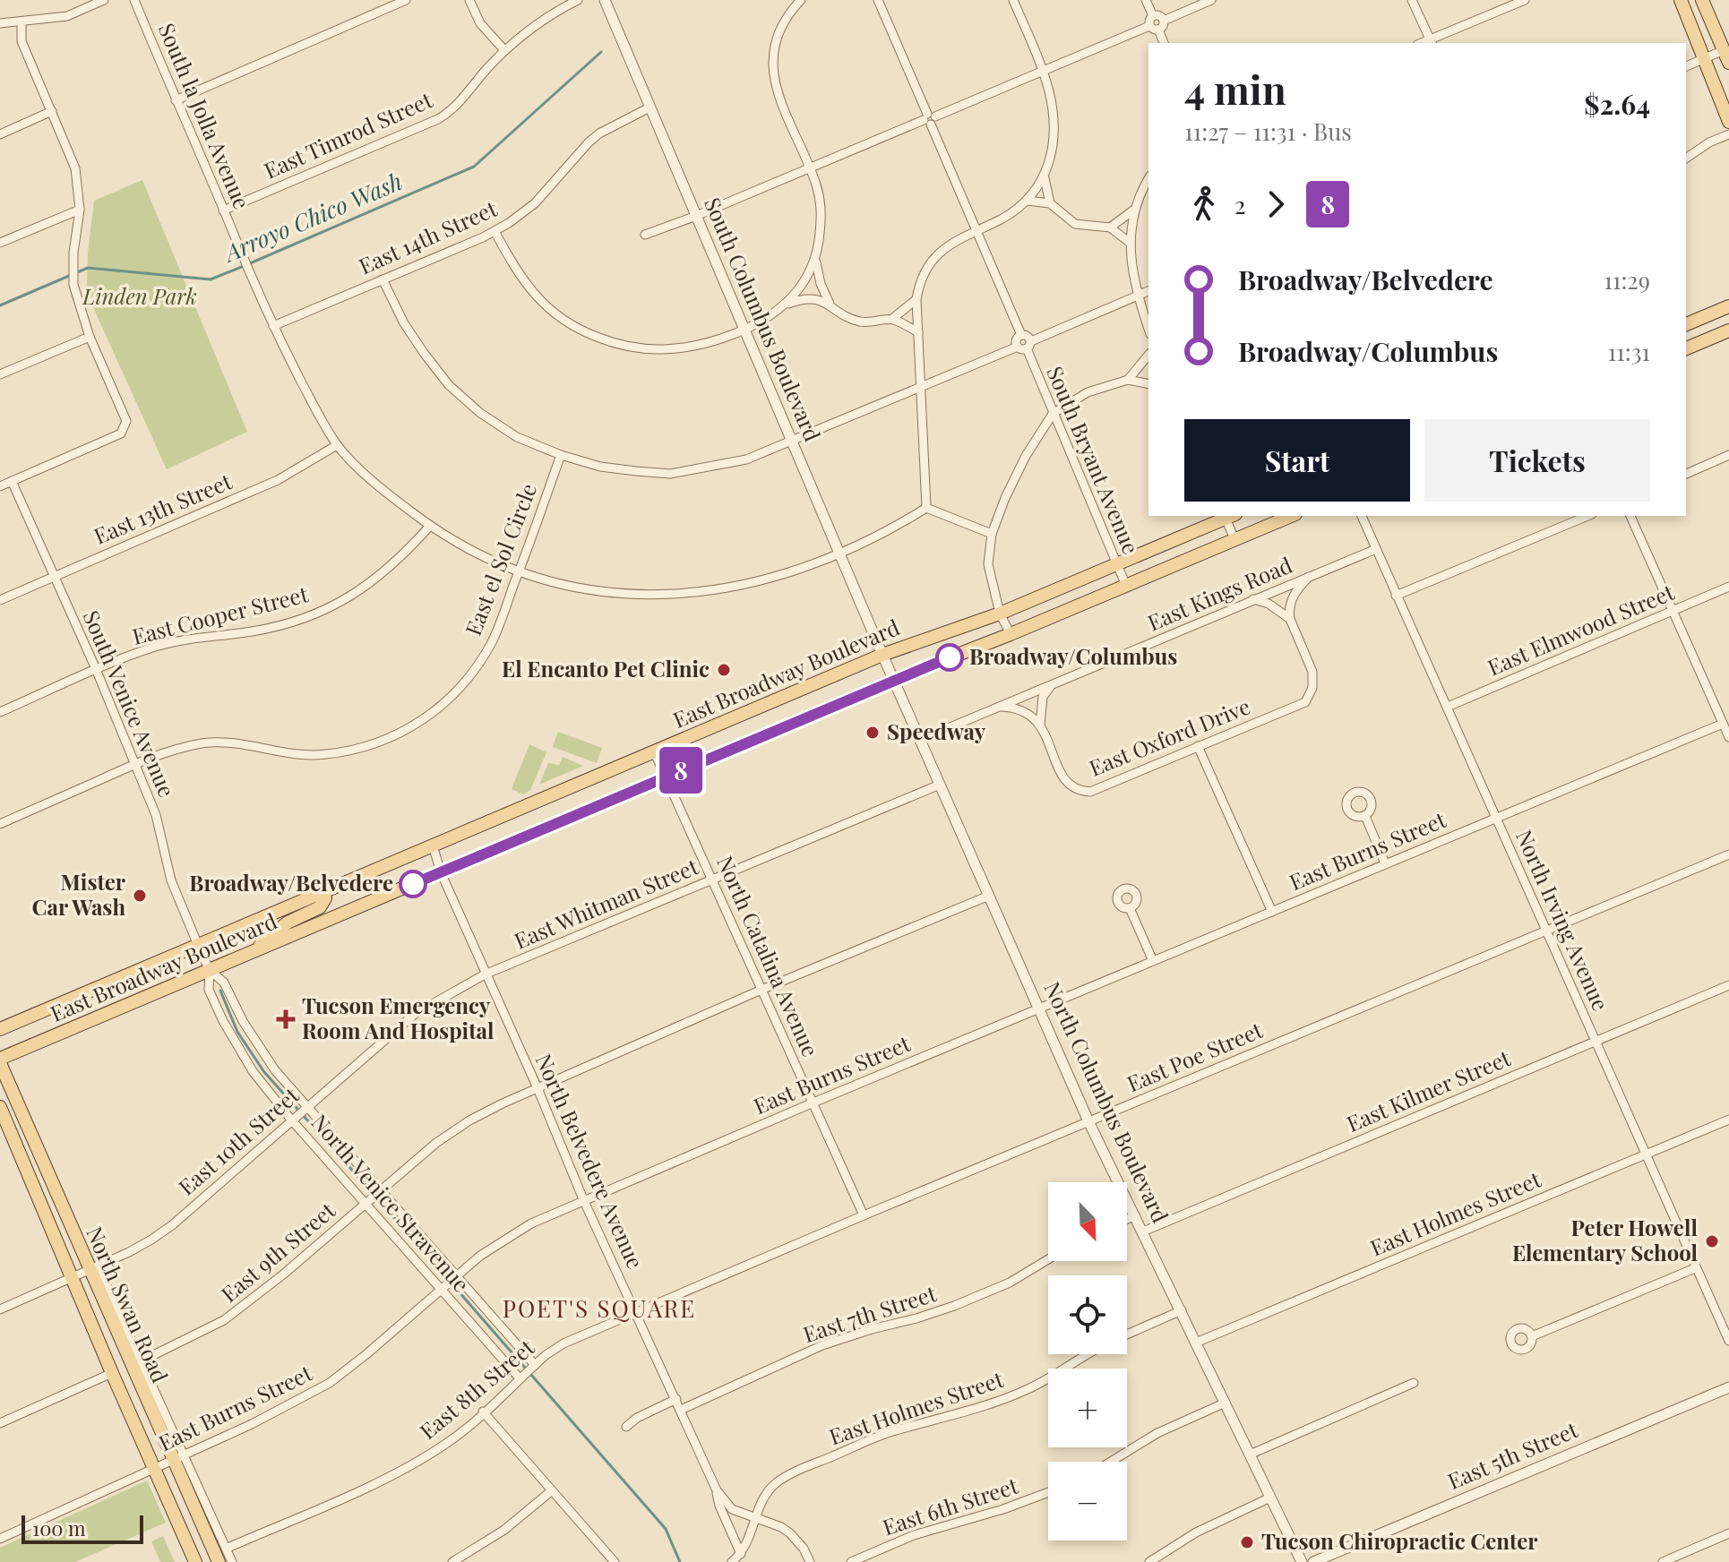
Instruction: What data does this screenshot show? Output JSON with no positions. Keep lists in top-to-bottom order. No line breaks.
{"streets":{"main road":["East Broadway Boulevard","North Swan Road"],"street":["South la Jolla Avenue","East Timrod Street","East 14th Street","South Columbus Boulevard","South Bryant Avenue","East 13th Street","East el Sol Circle","East Kings Road","East Cooper Street","East Elmwood Street","South Venice Avenue","East Oxford Drive","East Burns Street","East Whitman Street","North Irving Avenue","North Catalina Avenue","East Poe Street","East Kilmer Street","North Columbus Boulevard","East 10th Street","North Belvedere Avenue","North Venice Stravenue","East Holmes Street","East 9th Street","East 7th Street","East 8th Street","East 5th Street","East 6th Street"]},"crossings":[["South la Jolla Avenue","East Timrod Street"],["South la Jolla Avenue","East 14th Street"],["South la Jolla Avenue","South Columbus Boulevard"],["South la Jolla Avenue","East 13th Street"],["South la Jolla Avenue","East el Sol Circle"],["South la Jolla Avenue","East Cooper Street"],["East 14th Street","South Columbus Boulevard"],["South Columbus Boulevard","East Broadway Boulevard"],["South Columbus Boulevard","North Columbus Boulevard"],["South Bryant Avenue","East Broadway Boulevard"],["East 13th Street","South Venice Avenue"],["East el Sol Circle","South Venice Avenue"],["East Kings Road","North Irving Avenue"],["East Kings Road","North Columbus Boulevard"],["East Cooper Street","South Venice Avenue"],["East Elmwood Street","North Irving Avenue"],["East Broadway Boulevard","South Venice Avenue"],["East Broadway Boulevard","North Catalina Avenue"],["East Broadway Boulevard","North Columbus Boulevard"],["East Broadway Boulevard","North Belvedere Avenue"],["East Broadway Boulevard","North Venice Stravenue"],["East Broadway Boulevard","North Swan Road"],["South Venice Avenue","North Venice Stravenue"],["East Burns Street","North Irving Avenue"],["East Burns Street","North Catalina Avenue"],["East Burns Street","North Columbus Boulevard"],["East Burns Street","North Belvedere Avenue"],["East Burns Street","North Venice Stravenue"],["East Burns Street","North Swan Road"],["East Whitman Street","North Catalina Avenue"],["East Whitman Street","North Columbus Boulevard"],["East Whitman Street","East 10th Street"],["East Whitman Street","North Belvedere Avenue"],["North Irving Avenue","East Poe Street"],["North Irving Avenue","East Kilmer Street"],["North Irving Avenue","East Holmes Street"],["North Catalina Avenue","East Poe Street"],["East Poe Street","North Columbus Boulevard"],["East Poe Street","North Belvedere Avenue"],["East Poe Street","East 8th Street"],["East Kilmer Street","North Columbus Boulevard"],["North Columbus Boulevard","East Holmes Street"],["East 10th Street","North Belvedere Avenue"],["East 10th Street","North Venice Stravenue"],["East 10th Street","North Swan Road"],["North Belvedere Avenue","East Holmes Street"],["North Belvedere Avenue","East 9th Street"],["North Belvedere Avenue","East 7th Street"],["North Belvedere Avenue","East 8th Street"],["North Venice Stravenue","East 9th Street"],["North Venice Stravenue","East 8th Street"],["East 9th Street","North Swan Road"],["North Swan Road","East 8th Street"]],"districts":["POET'S SQUARE"],"water":["Arroyo Chico Wash"],"parks":["Linden Park"],"places":{"other":["Broadway/Columbus","El Encanto Pet Clinic","Speedway","Broadway/Belvedere","Mister Car Wash","Peter Howell Elementary School","Tucson Chiropractic Center"],"health":["Tucson Emergency Room And Hospital"]},"lines":["bus line 8"],"scale_bar":"100 m","north":"bottom right","page":{"on_map":"8","heading":["4 min","11:27 – 11:31 · Bus","$2.64"],"legs":["2","8"],"list":[{"name":"Broadway/Belvedere","value":"11:29"},{"name":"Broadway/Columbus","value":"11:31"}],"buttons":["Start","Tickets"],"map_buttons":["+","−"],"scale":"100 m"}}
